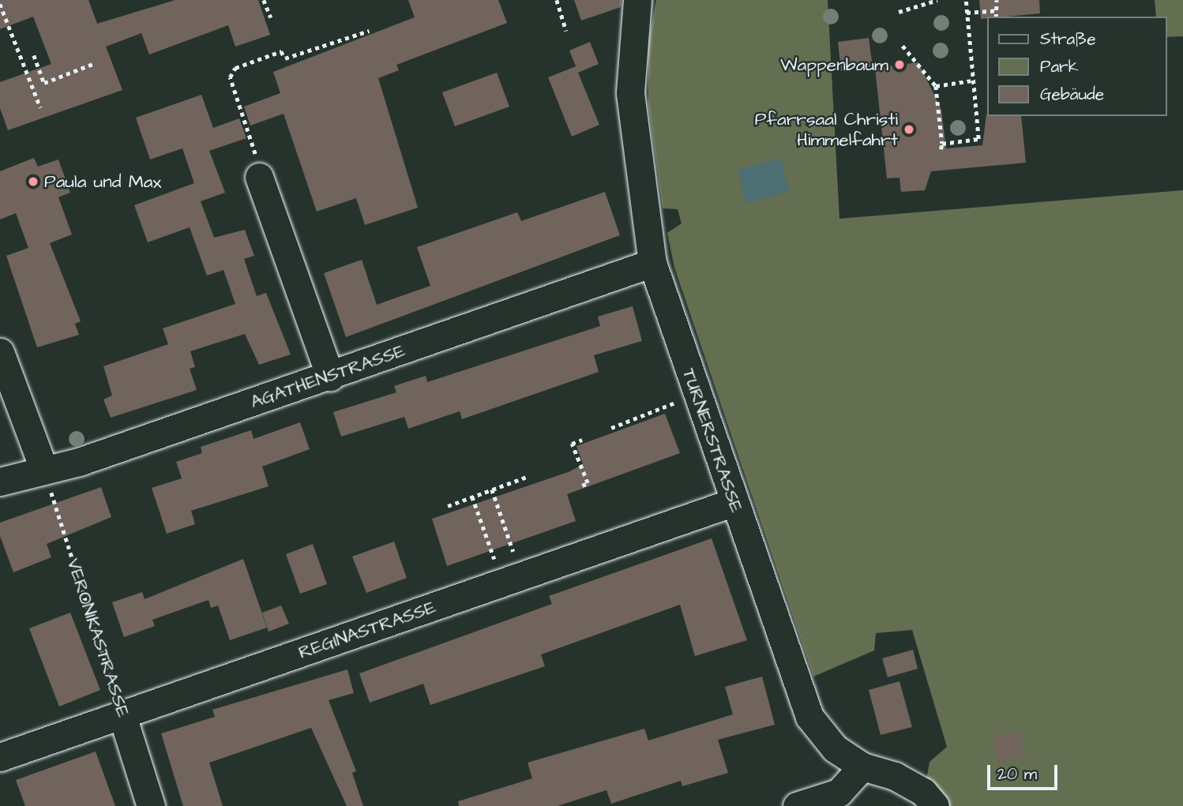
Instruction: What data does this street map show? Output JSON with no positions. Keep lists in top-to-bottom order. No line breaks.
{"streets":{"street":["AGATHENSTRASSE","TURNERSTRASSE","REGINASTRASSE","VERONIKASTRASSE"]},"crossings":[["AGATHENSTRASSE","TURNERSTRASSE"],["AGATHENSTRASSE","VERONIKASTRASSE"],["TURNERSTRASSE","REGINASTRASSE"],["REGINASTRASSE","VERONIKASTRASSE"]],"places":["Wappenbaum","Pfarrsaal Christi Himmelfahrt","Paula und Max"],"legend":["Straße","Park","Gebäude"],"scale_bar":"20 m"}
